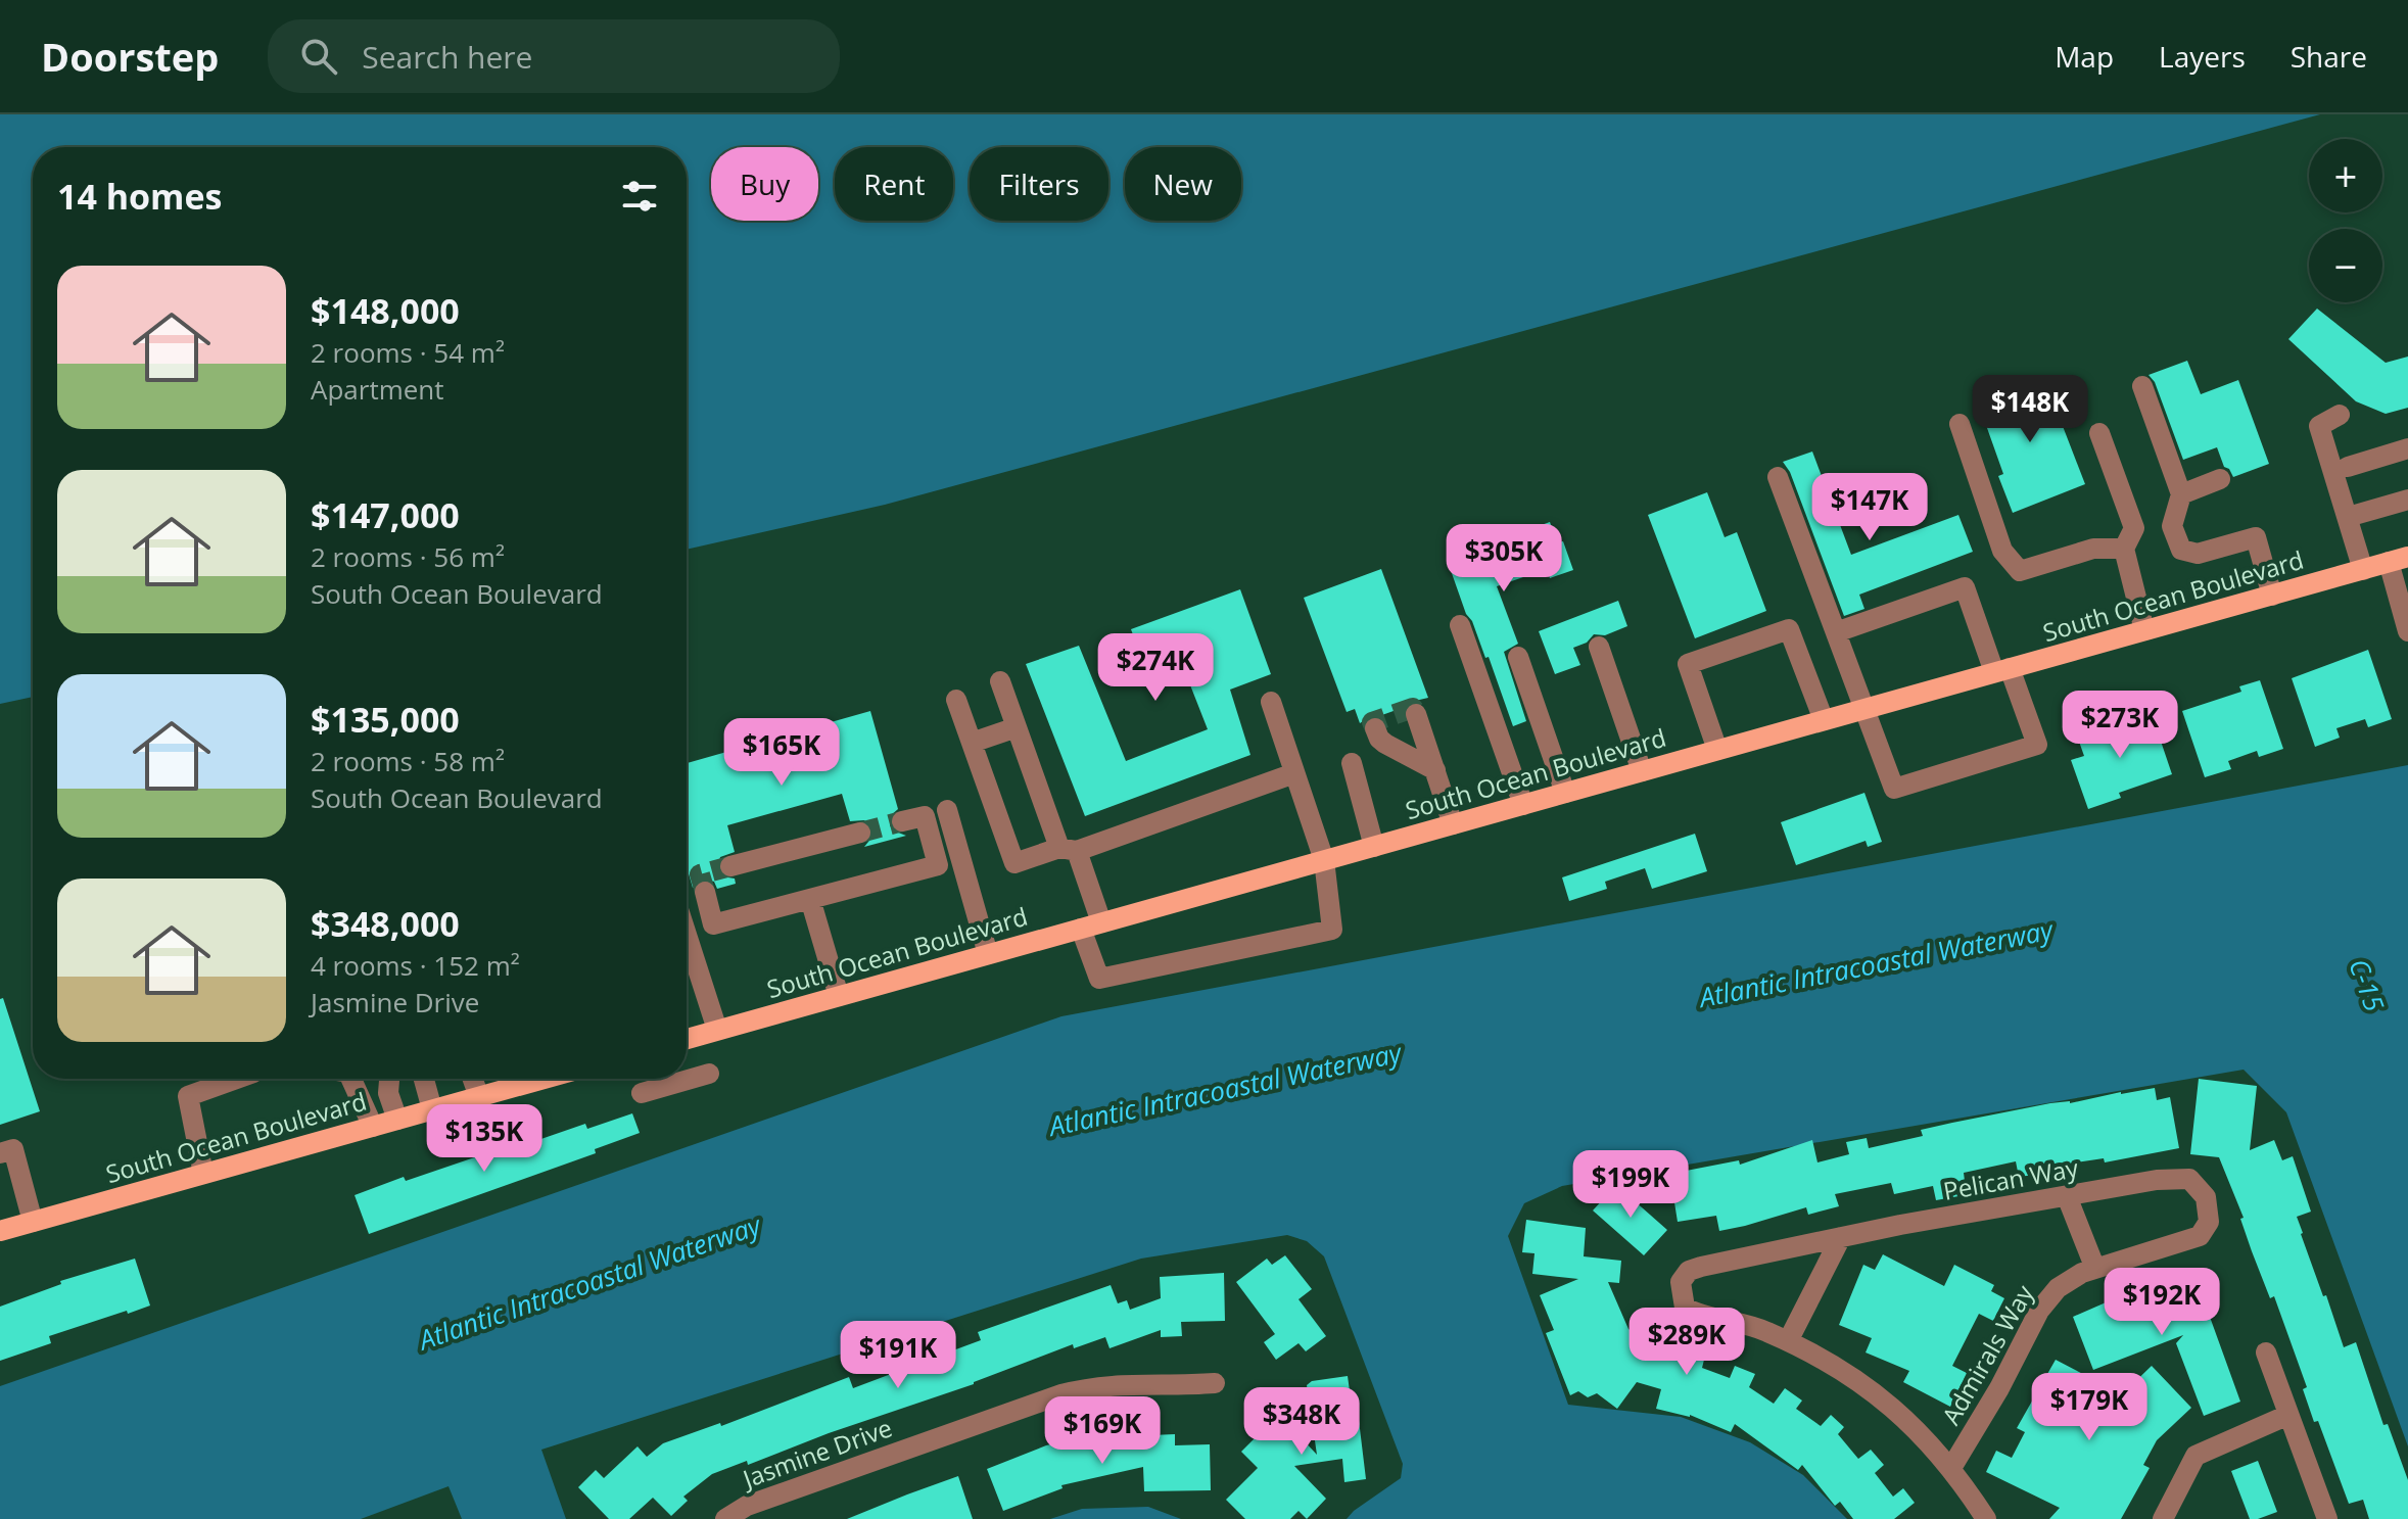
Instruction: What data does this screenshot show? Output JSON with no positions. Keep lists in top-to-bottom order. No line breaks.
{"streets":{"main road":["South Ocean Boulevard"],"street":["Pelican Way","Admirals Way","Jasmine Drive"]},"crossings":[["Pelican Way","Admirals Way"]],"water":["Atlantic Intracoastal Waterway","C-15"],"page":{"header":"Doorstep","search":"Search here","nav":["Map","Layers","Share"],"map_buttons":["+","−"],"chip":["Buy","Rent","Filters","New"],"heading":"14 homes","list":[{"name":"$148,000","note":"2 rooms · 54 m² · Apartment"},{"name":"$147,000","note":"2 rooms · 56 m² · South Ocean Boulevard"},{"name":"$135,000","note":"2 rooms · 58 m² · South Ocean Boulevard"},{"name":"$348,000","note":"4 rooms · 152 m² · Jasmine Drive"}],"price":["$148K","$147K","$305K","$274K","$273K","$165K","$135K","$199K","$192K","$289K","$191K","$179K","$348K","$169K"]}}
